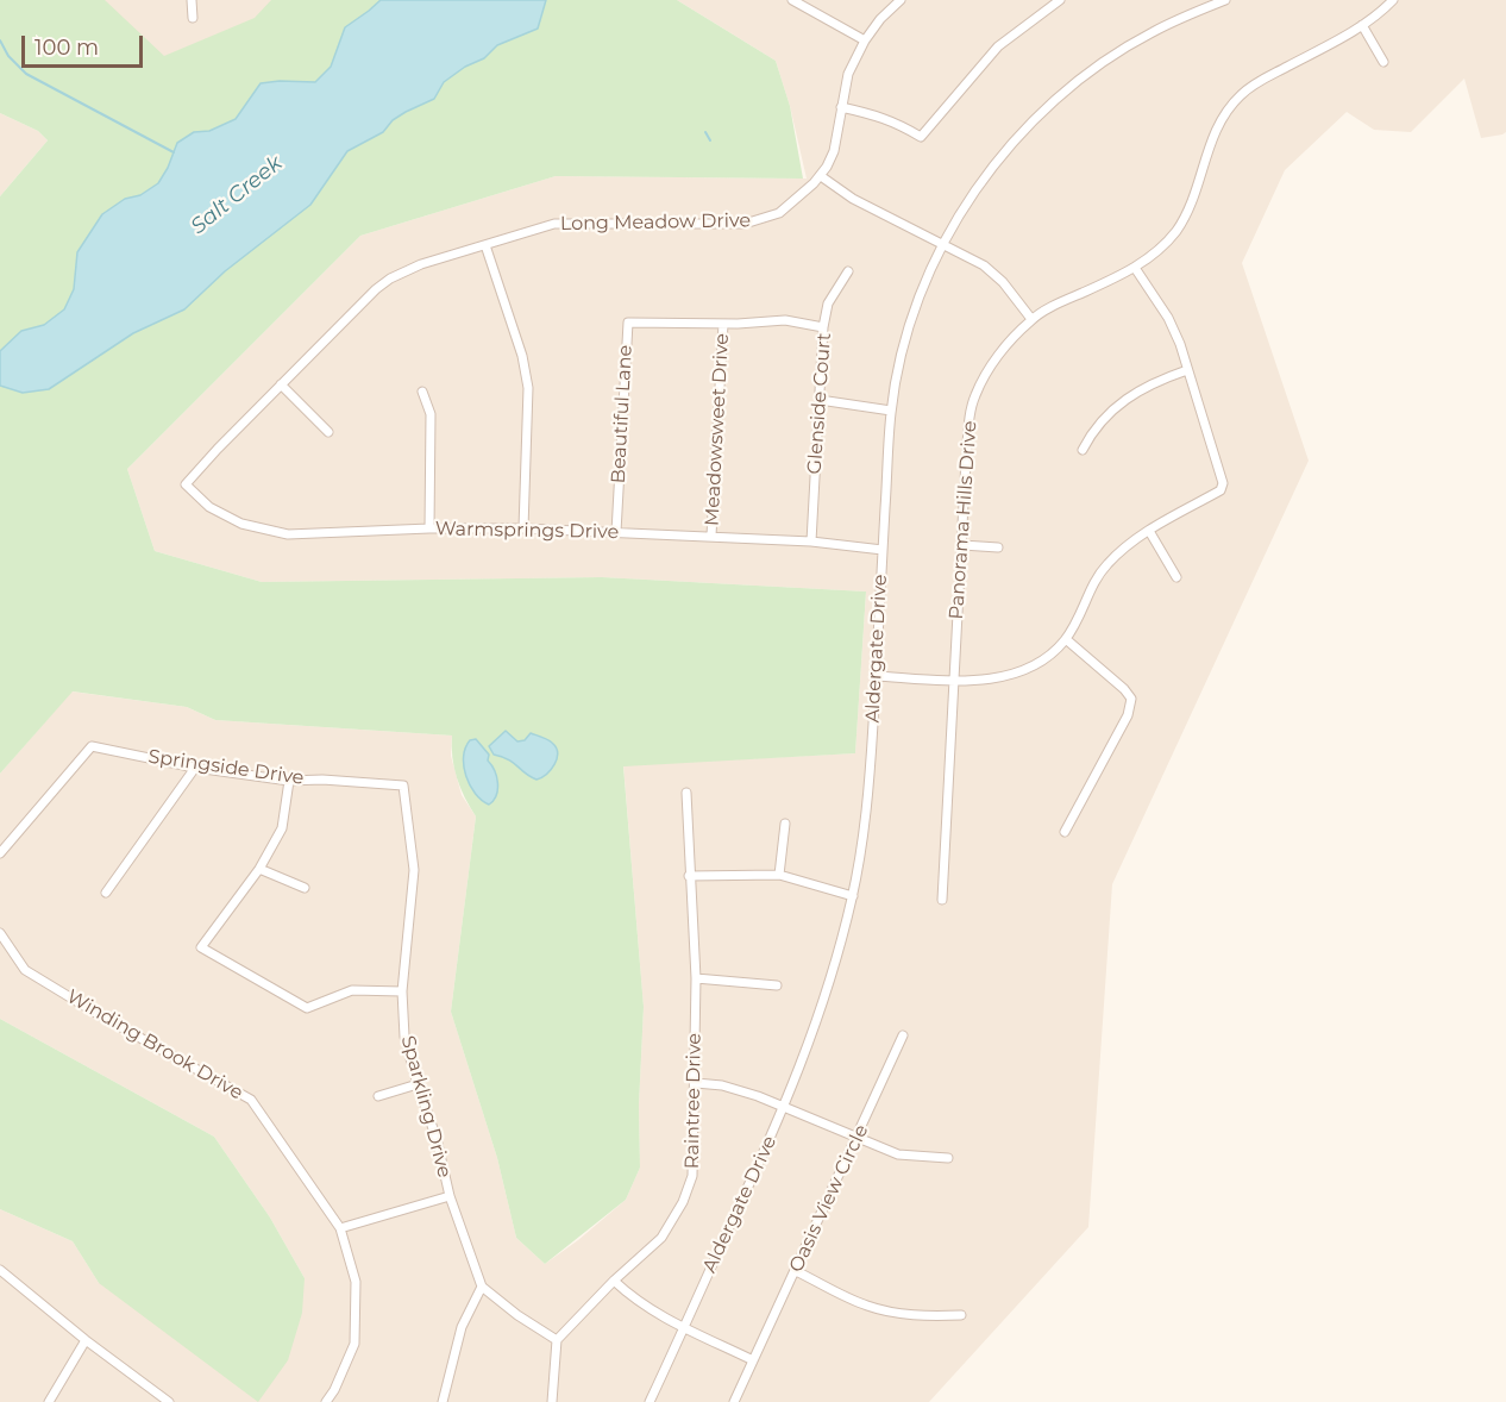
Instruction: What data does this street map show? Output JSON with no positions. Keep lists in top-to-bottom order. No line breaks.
{"streets":{"street":["Long Meadow Drive","Glenside Court","Beautiful Lane","Meadowsweet Drive","Panorama Hills Drive","Warmsprings Drive","Aldergate Drive","Springside Drive","Winding Brook Drive","Raintree Drive","Sparkling Drive","Oasis View Circle"]},"crossings":[["Long Meadow Drive","Warmsprings Drive"],["Glenside Court","Beautiful Lane"],["Glenside Court","Warmsprings Drive"],["Beautiful Lane","Meadowsweet Drive"],["Beautiful Lane","Warmsprings Drive"],["Meadowsweet Drive","Warmsprings Drive"],["Warmsprings Drive","Aldergate Drive"],["Springside Drive","Sparkling Drive"]],"water":["Salt Creek"],"scale_bar":"100 m"}
